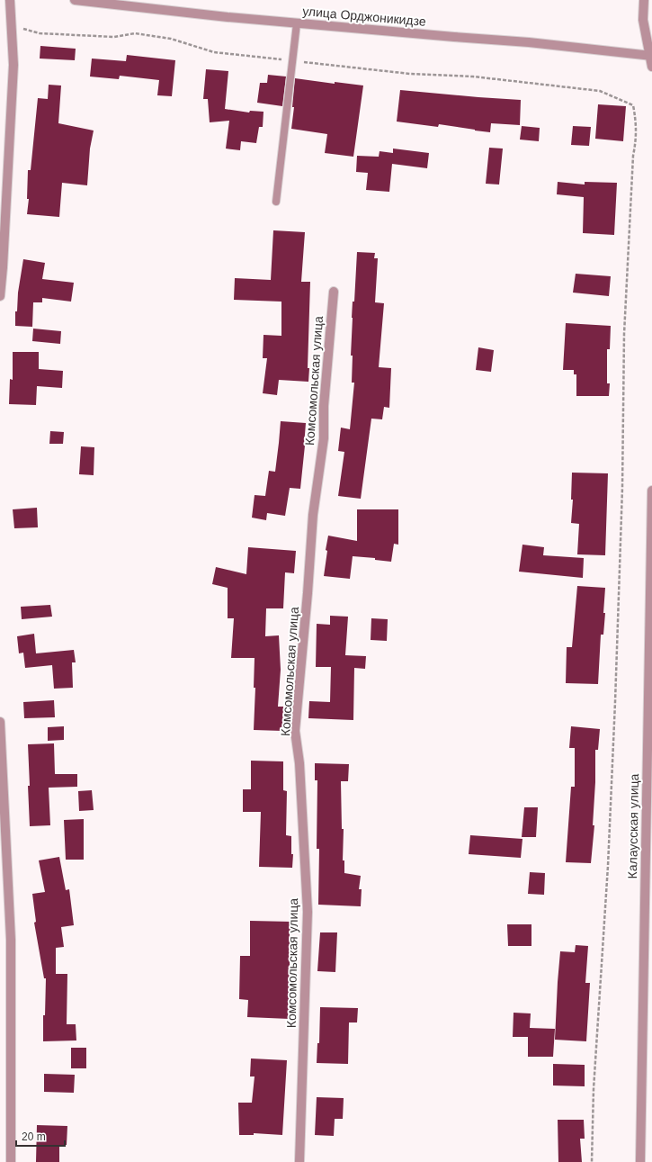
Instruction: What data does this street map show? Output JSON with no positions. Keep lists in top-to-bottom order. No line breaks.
{"streets":{"street":["улица Орджоникидзе","Комсомольская улица","Калаусская улица"]},"scale_bar":"20 m"}
